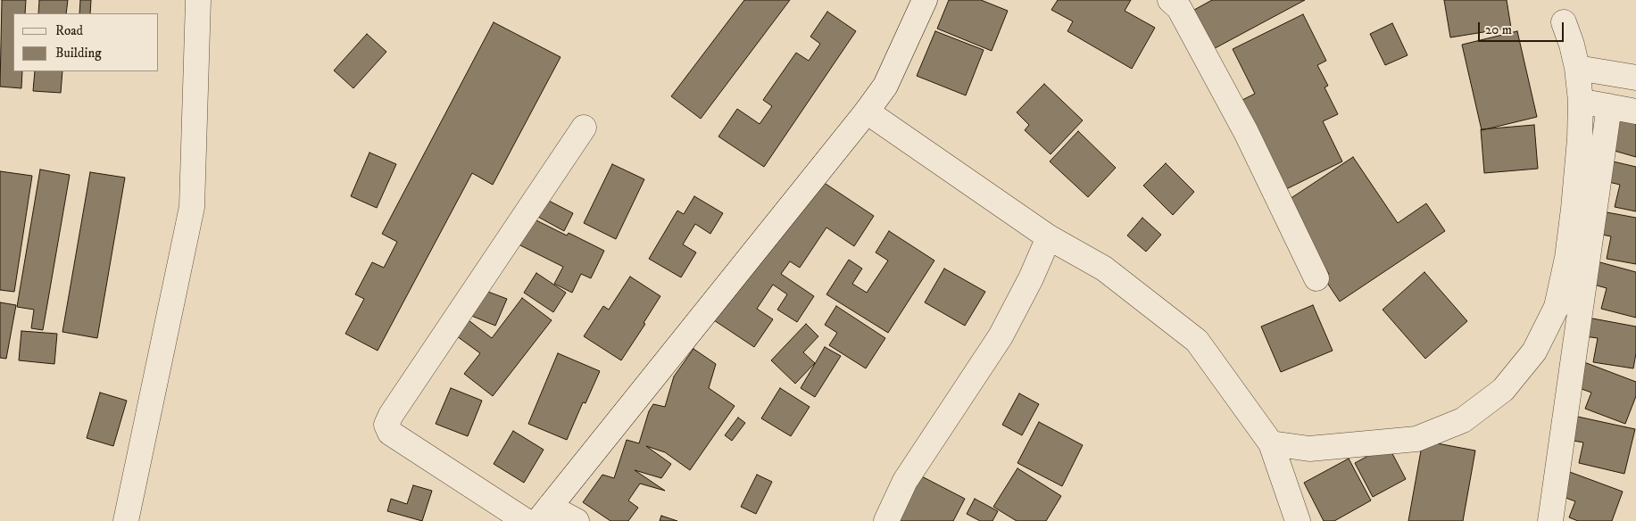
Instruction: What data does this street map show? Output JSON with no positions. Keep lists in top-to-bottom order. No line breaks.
{"legend":["Road","Building"],"scale_bar":"20 m"}
